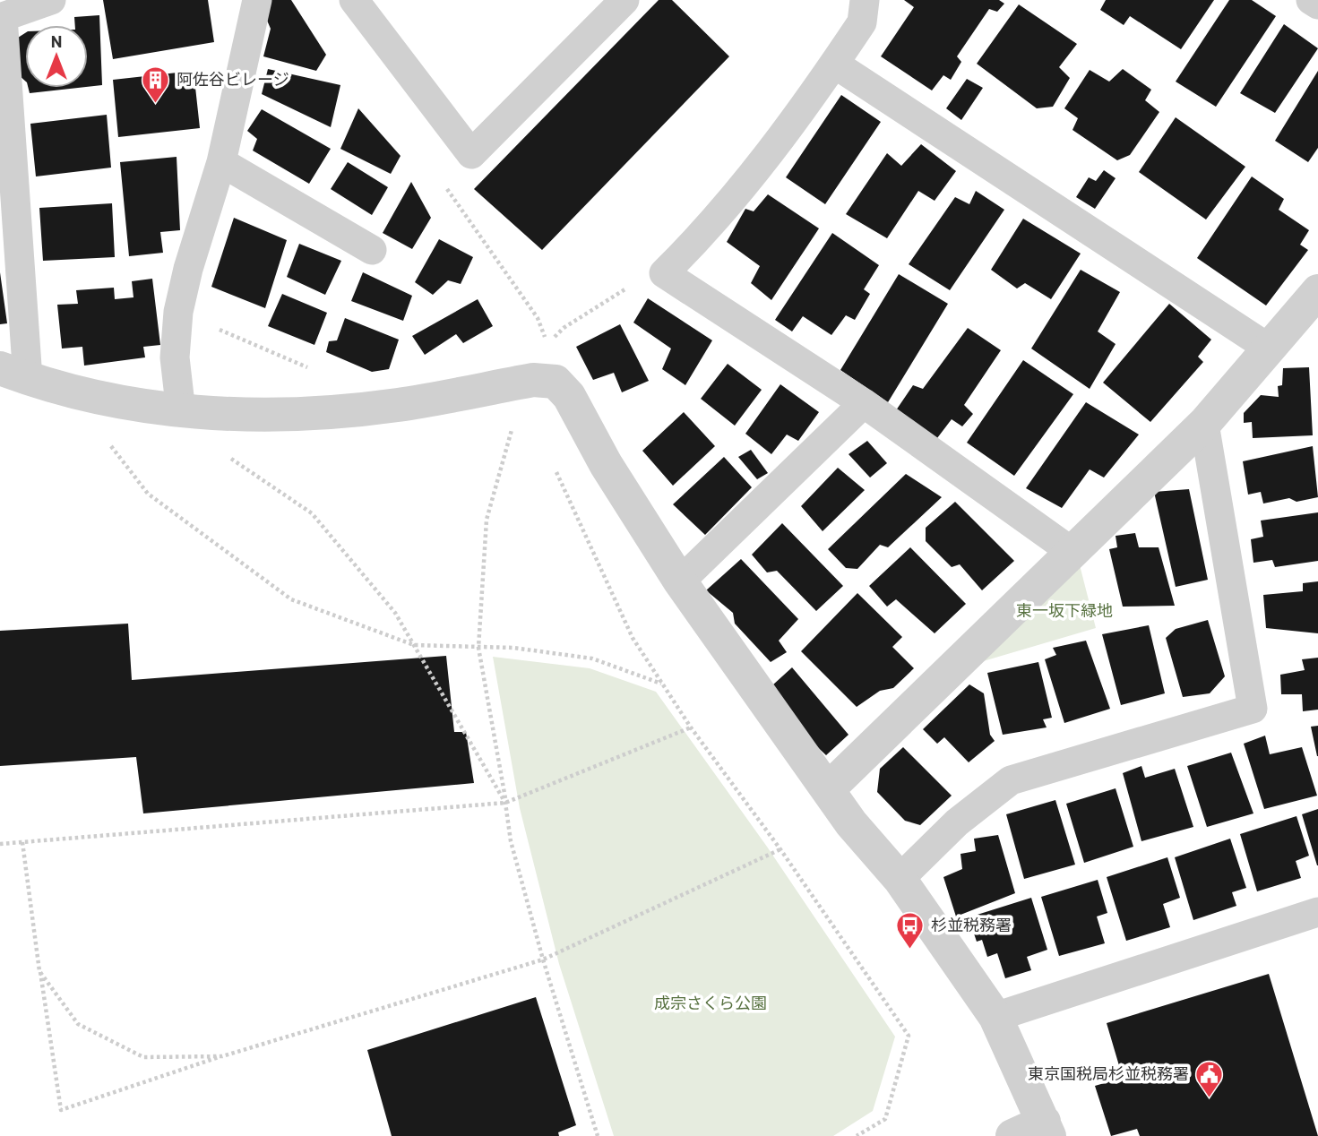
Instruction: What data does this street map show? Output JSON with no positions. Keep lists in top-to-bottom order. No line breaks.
{"parks":["東一坂下緑地","成宗さくら公園"],"places":{"building":["阿佐谷ビレージ"],"bus stop":["杉並税務署"],"public building":["東京国税局杉並税務署"]},"north":"top"}
